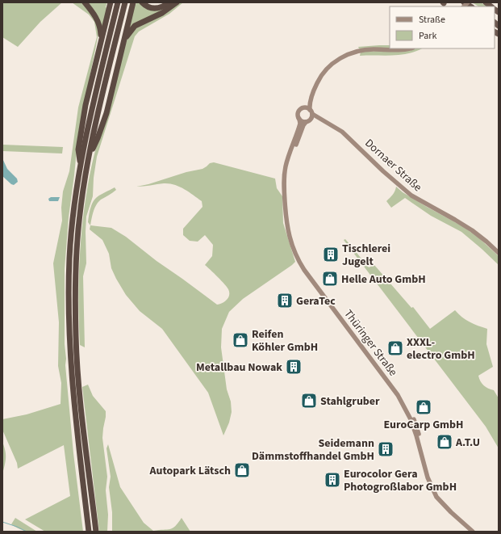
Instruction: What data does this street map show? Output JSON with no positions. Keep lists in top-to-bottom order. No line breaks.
{"streets":{"main road":["Dornaer Straße","Thüringer Straße"]},"crossings":[["Dornaer Straße","Thüringer Straße"]],"places":{"building":["Tischlerei Jugelt","GeraTec","Metallbau Nowak","Seidemann Dämmstoffhandel GmbH","Eurocolor Gera Photogroßlabor GmbH"],"shop":["Helle Auto GmbH","Reifen Köhler GmbH","XXXL- electro GmbH","Stahlgruber","EuroCarp GmbH","A.T.U","Autopark Lätsch"]},"legend":["Straße","Park"]}
